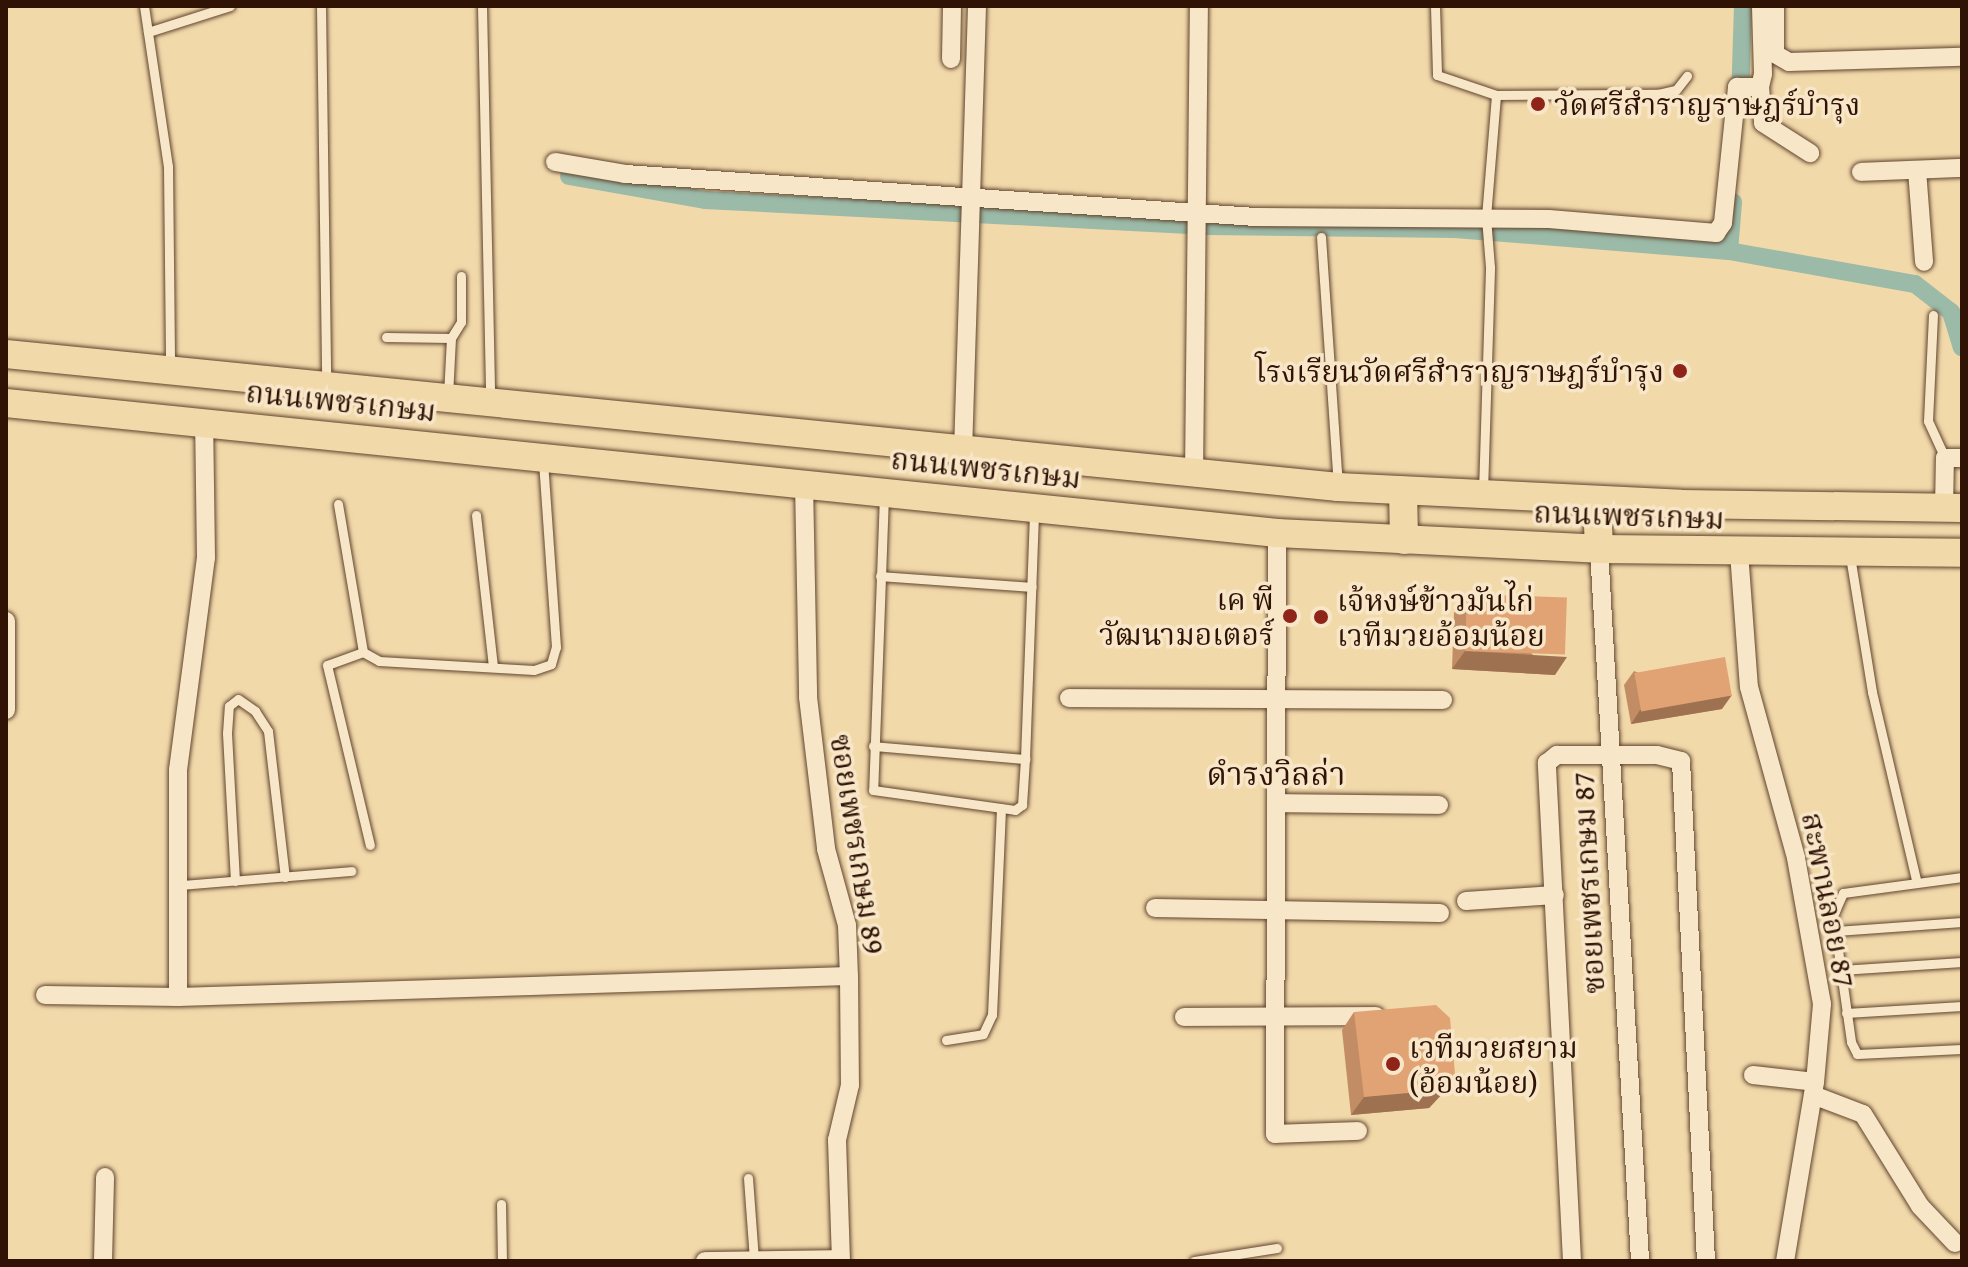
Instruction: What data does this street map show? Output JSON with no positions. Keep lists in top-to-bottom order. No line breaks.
{"streets":{"main road":["ถนนเพชรเกษม"],"street":["ซอยเพชรเกษม 89","ซอยเพชรเกษม 87","สะพานลอย 87"]},"crossings":[["ถนนเพชรเกษม","ซอยเพชรเกษม 89"],["ถนนเพชรเกษม","ซอยเพชรเกษม 87"],["ถนนเพชรเกษม","สะพานลอย 87"]],"districts":["ดำรงวิลล่า"],"places":["วัดศรีสําราญราษฎร์บํารุง","โรงเรียนวัดศรีสําราญราษฎร์บํารุง","เค พี วัฒนามอเตอร์","เจ้หงษ์ข้าวมันไก่ เวทีมวยอ้อมน้อย","เวทีมวยสยาม (อ้อมน้อย)"]}
